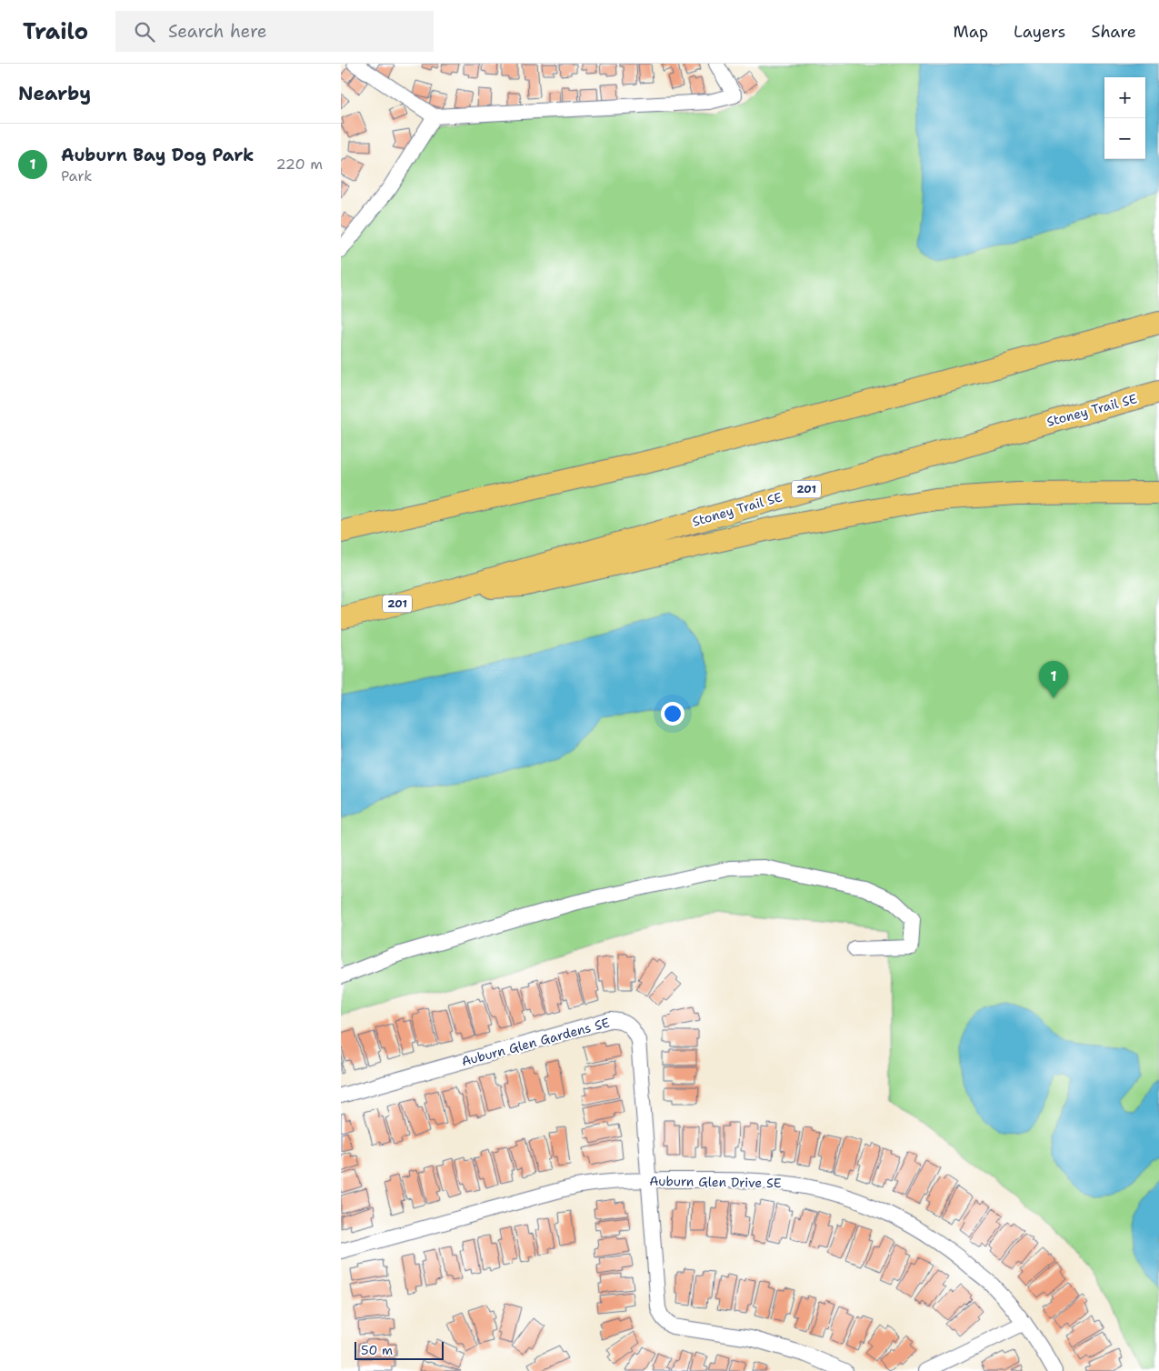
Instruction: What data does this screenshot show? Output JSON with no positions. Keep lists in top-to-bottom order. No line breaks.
{"streets":{"highway":["Stoney Trail SE","201"],"street":["Auburn Glen Gardens SE","Auburn Glen Drive SE"]},"crossings":[["Auburn Glen Gardens SE","Auburn Glen Drive SE"]],"scale_bar":"50 m","page":{"header":"Trailo","search":"Search here","nav":["Map","Layers","Share"],"heading":"Nearby","map_buttons":["+","−"],"list":[{"mark":"1","name":"Auburn Bay Dog Park","note":"Park","value":"220 m"}],"pins":"1","scale":"50 m"}}
